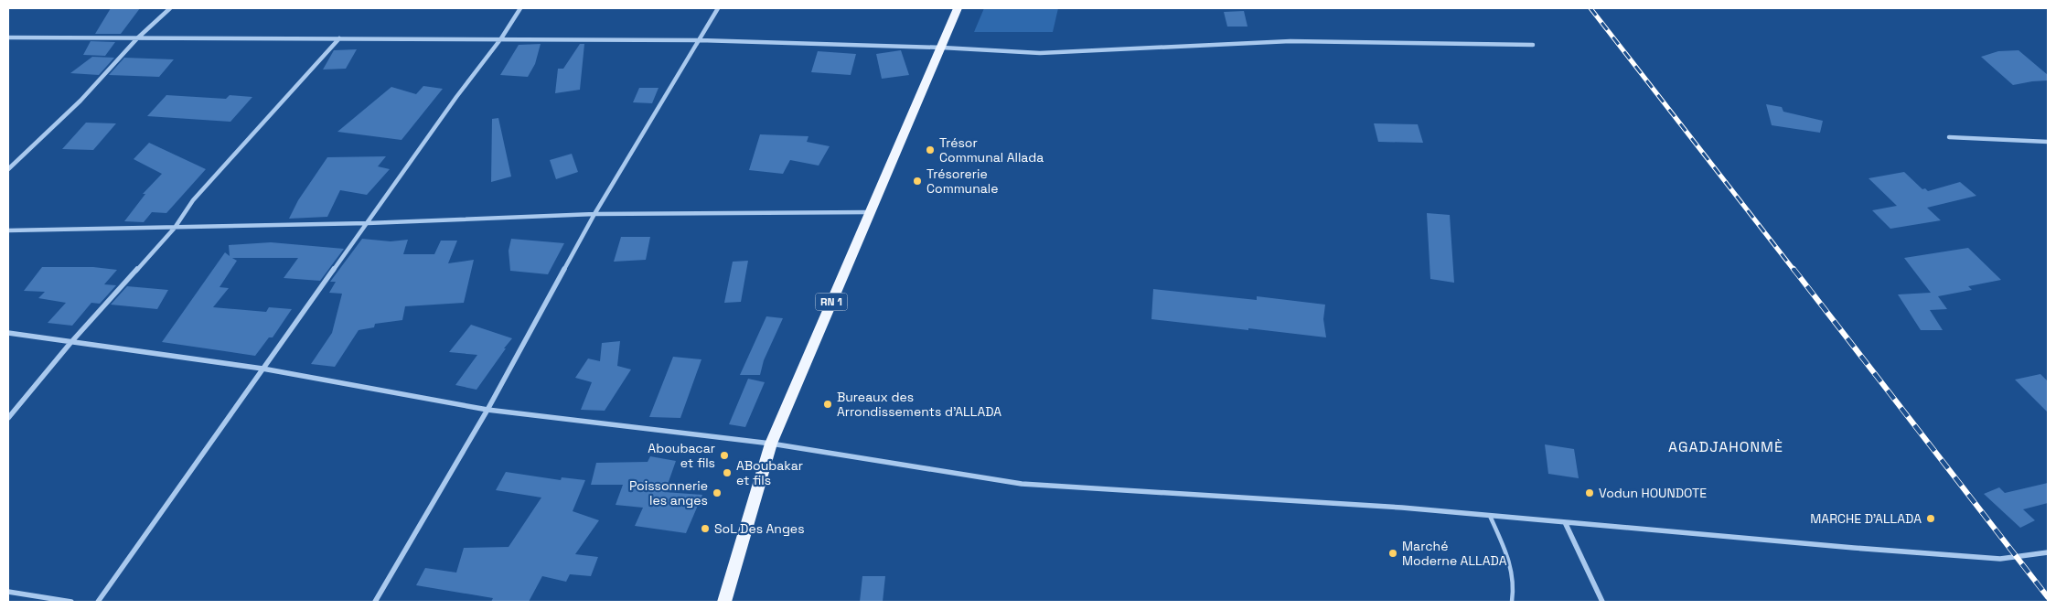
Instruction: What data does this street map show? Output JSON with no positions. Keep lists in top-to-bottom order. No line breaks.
{"streets":{"main road":["RN 1"]},"districts":["AGADJAHONMÈ"],"places":["Trésor Communal Allada","Trésorerie Communale","Bureaux des Arrondissements d'ALLADA","Aboubacar et fils","ABoubakar et fils","Poissonnerie les anges","Vodun HOUNDOTE","MARCHE D'ALLADA","SoL Des Anges","Marché Moderne ALLADA"]}
